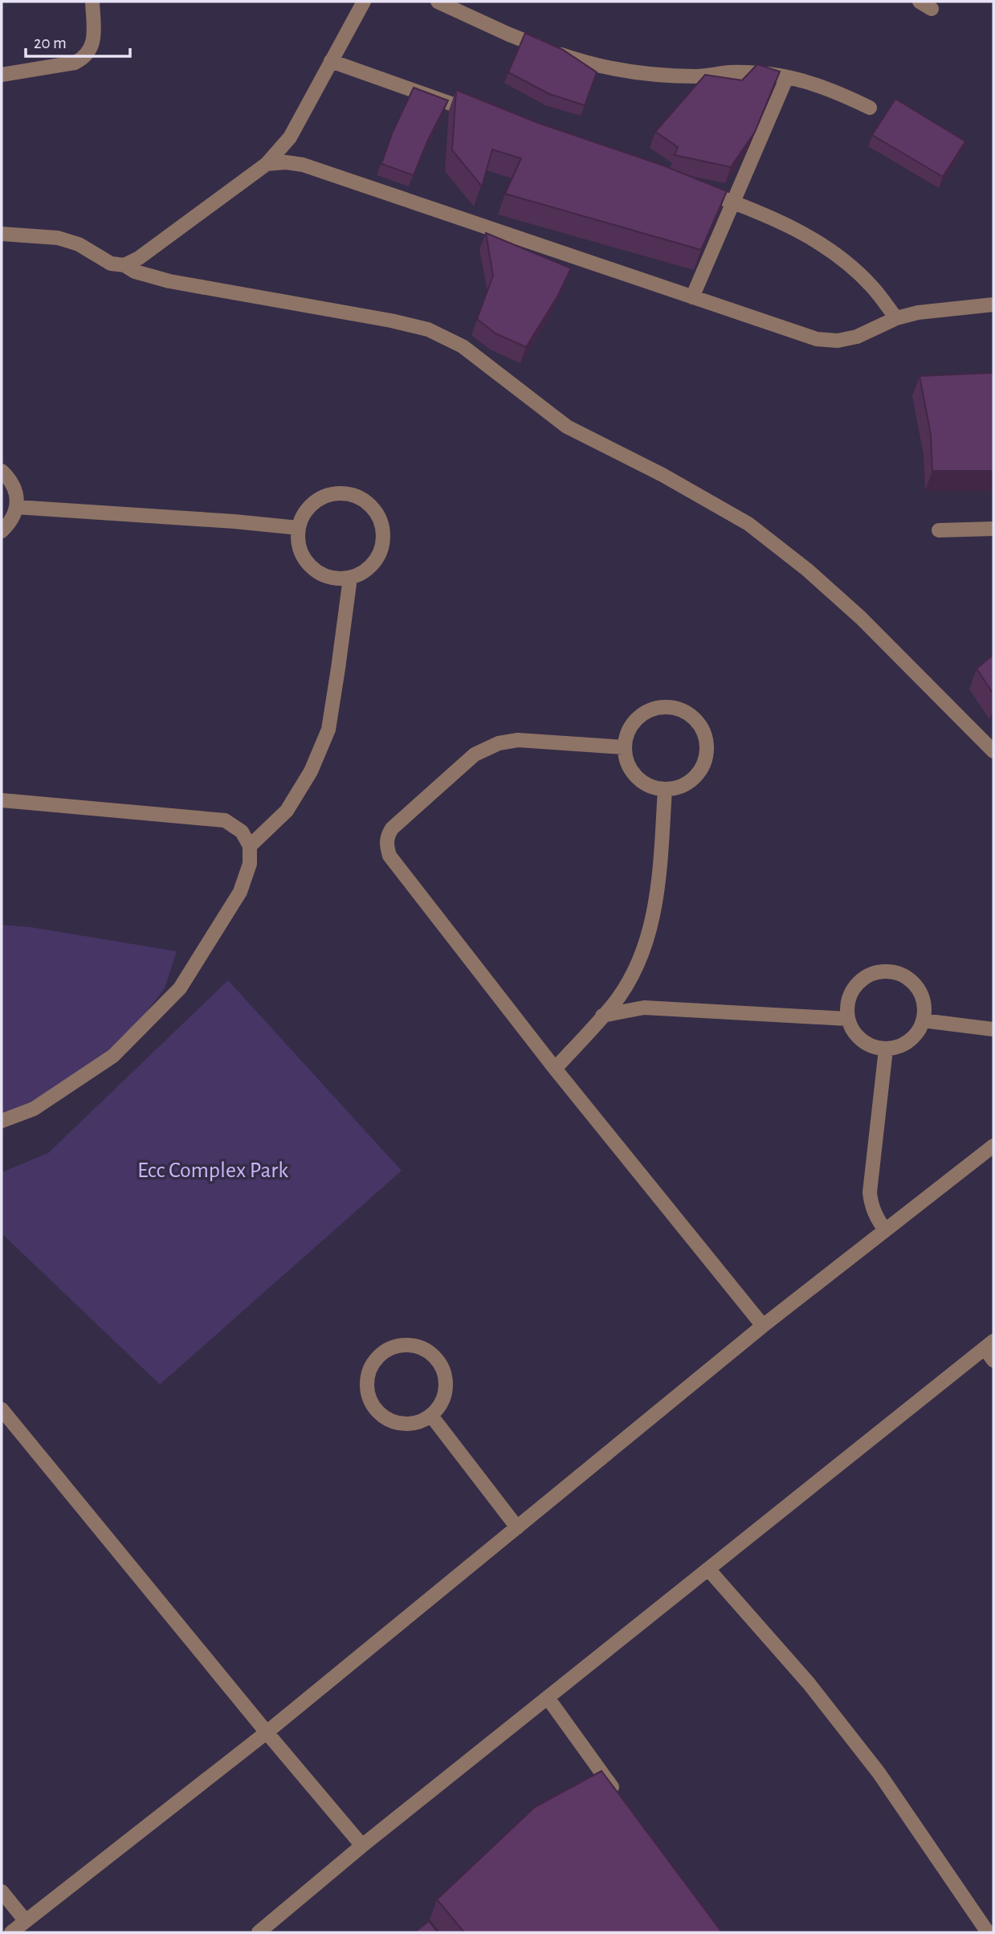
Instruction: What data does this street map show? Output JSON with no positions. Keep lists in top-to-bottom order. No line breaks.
{"parks":["Ecc Complex Park"],"scale_bar":"20 m"}
